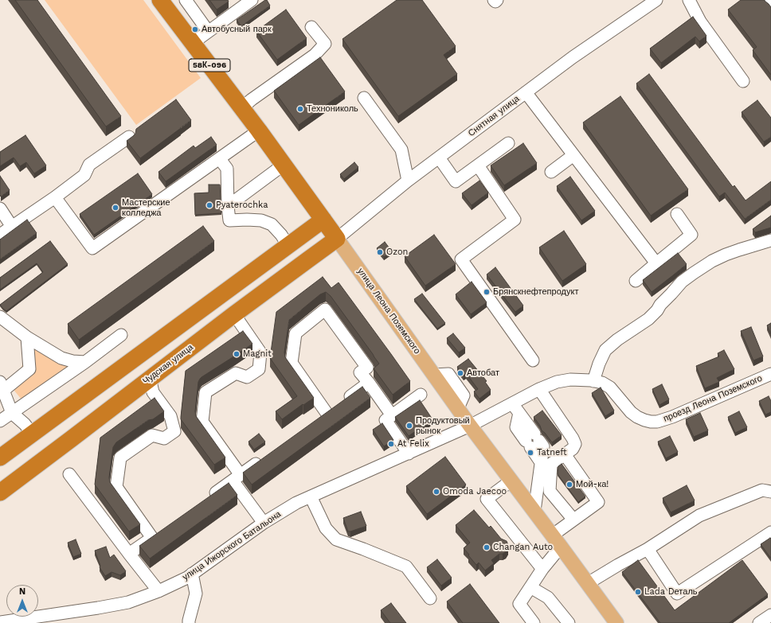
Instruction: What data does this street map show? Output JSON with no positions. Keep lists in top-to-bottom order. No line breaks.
{"streets":{"highway":["58К-096","улица Леона Поземского","Чудская улица"],"street":["Снятная улица","проезд Леона Поземского","улица Ижорского Батальона"]},"crossings":[["Снятная улица","улица Леона Поземского"],["Снятная улица","Чудская улица"],["улица Леона Поземского","Чудская улица"],["улица Леона Поземского","проезд Леона Поземского"],["улица Леона Поземского","улица Ижорского Батальона"],["проезд Леона Поземского","улица Ижорского Батальона"]],"places":["Автобусный парк","Технониколь","Pyaterochka","Мастерские колледжа","Ozon","Брянскнефтепродукт","Magnit","Автобат","Продуктовый рынок","At Felix","Tatneft","Мой-ка!","Omoda Jaecoo","Changan Auto","Lada Dеталь"],"north":"top"}
